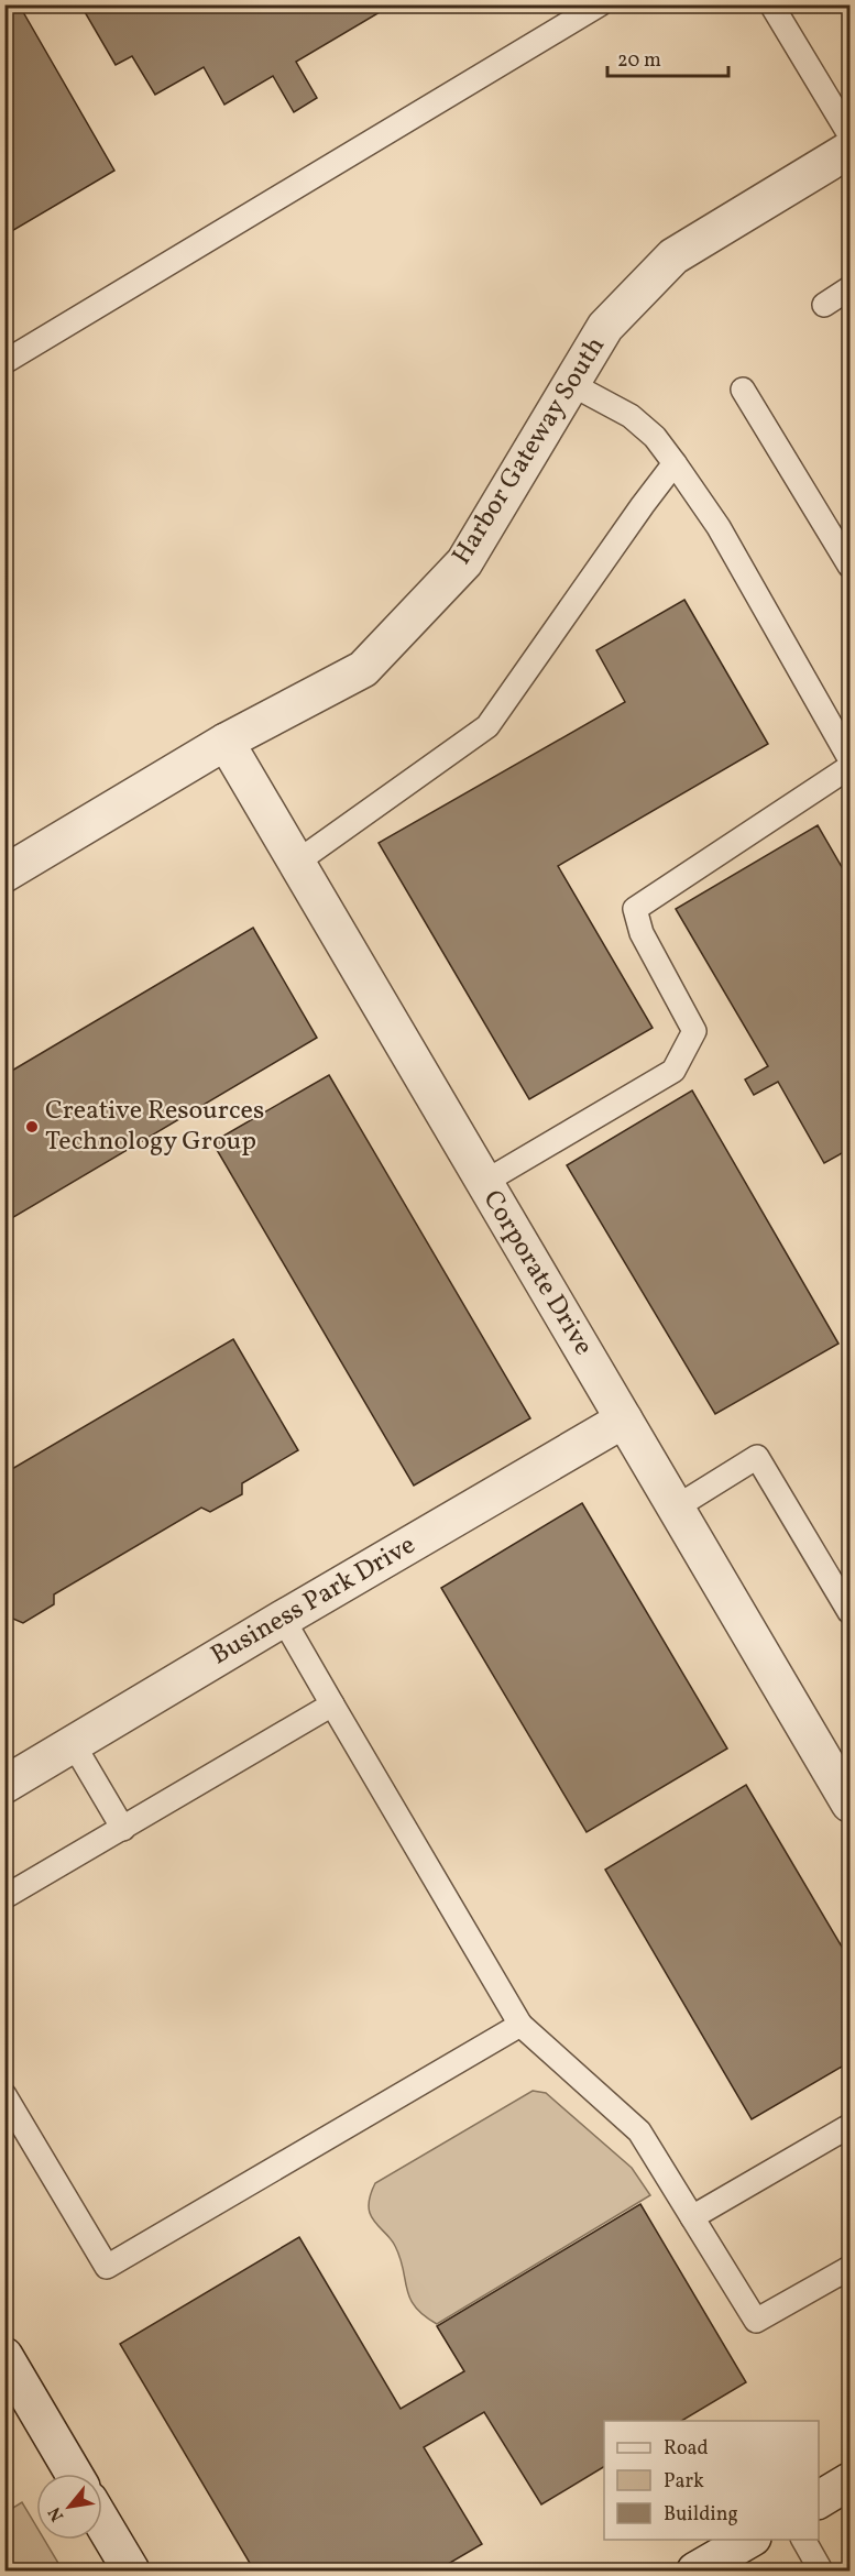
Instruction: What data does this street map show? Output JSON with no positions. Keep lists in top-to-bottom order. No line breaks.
{"streets":{"street":["Harbor Gateway South","Corporate Drive","Business Park Drive"]},"crossings":[["Harbor Gateway South","Corporate Drive"],["Corporate Drive","Business Park Drive"]],"places":["Creative Resources Technology Group"],"legend":["Road","Park","Building"],"scale_bar":"20 m","north":"bottom left"}
